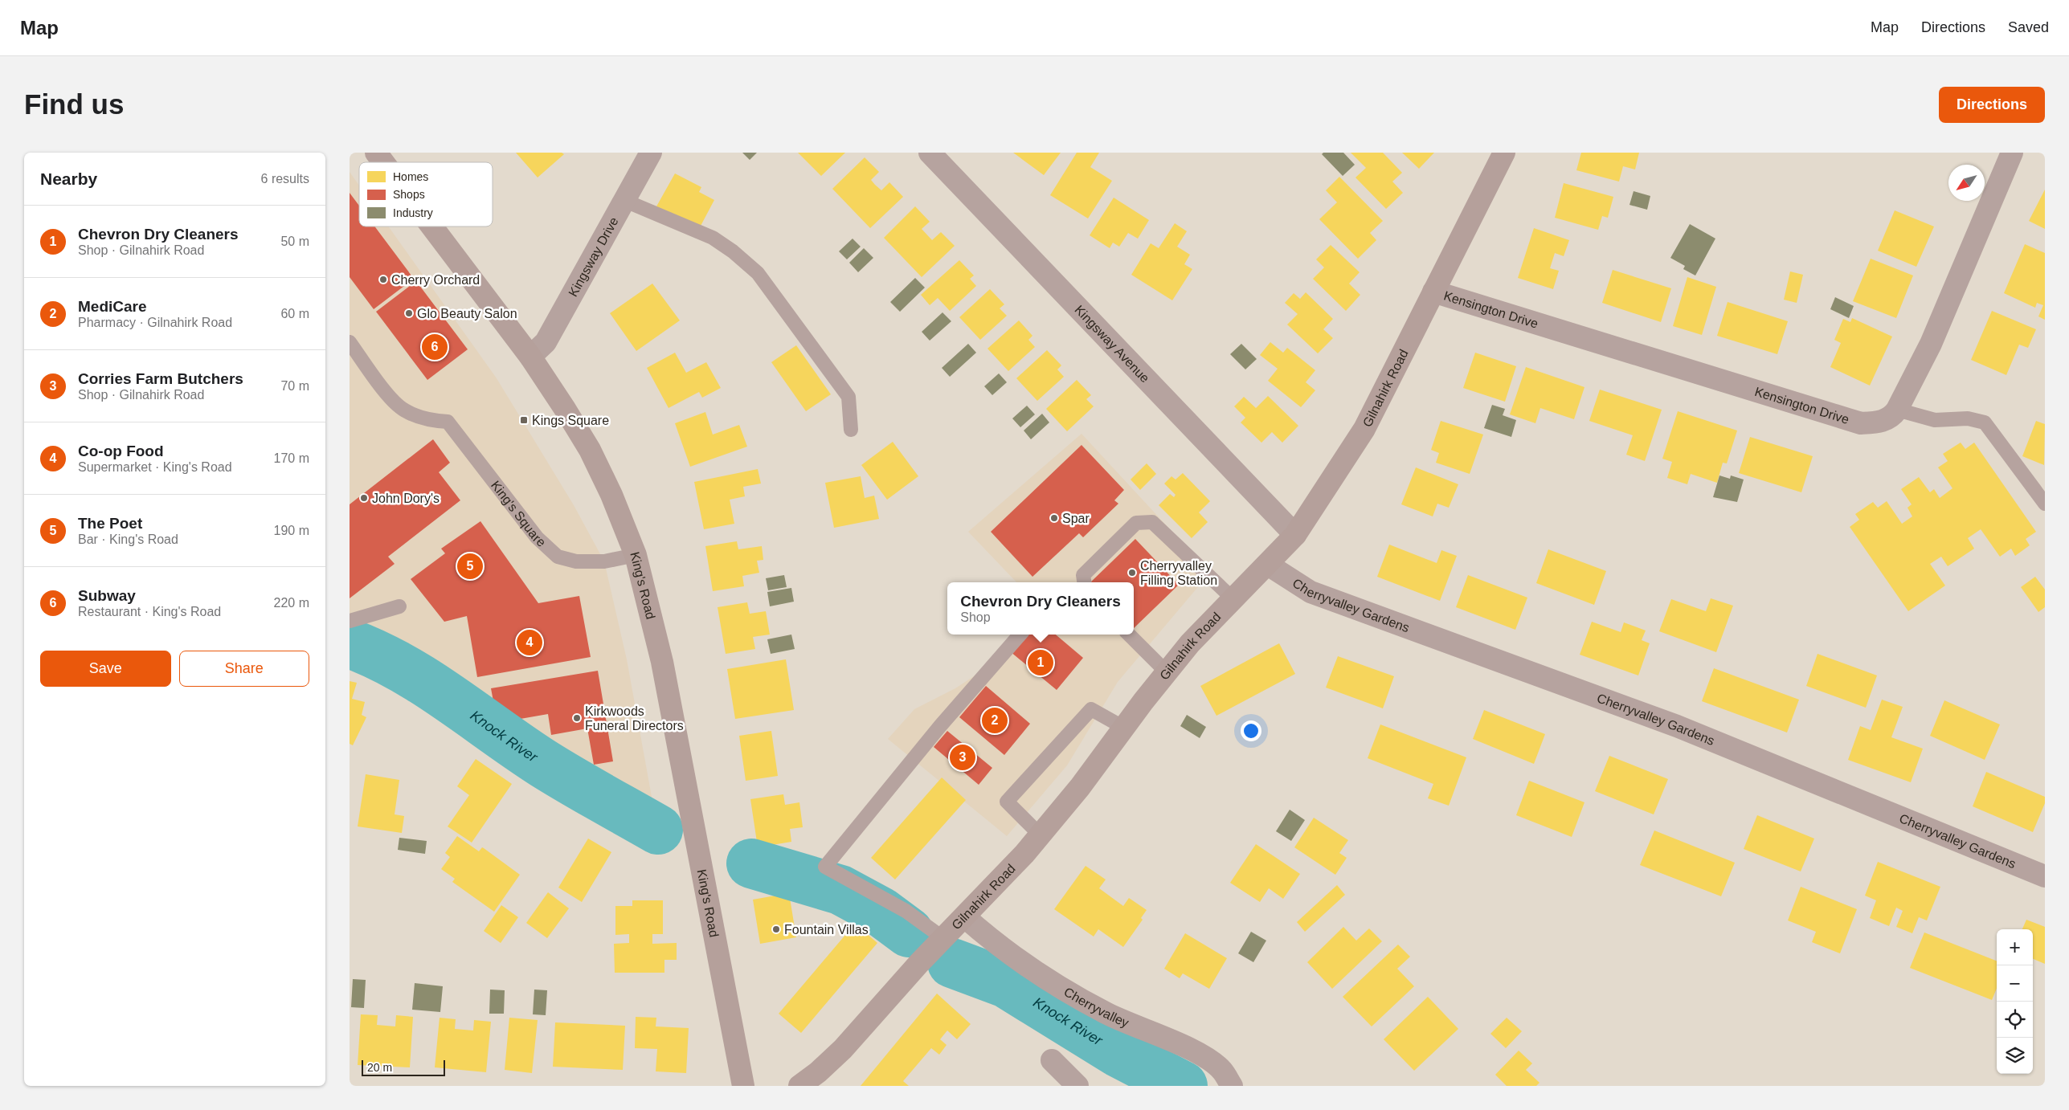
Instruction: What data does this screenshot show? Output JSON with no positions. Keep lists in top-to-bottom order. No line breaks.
{"streets":{"street":["Kingsway Drive","Kensington Drive","Kingsway Avenue","Gilnahirk Road","King's Road","Cherryvalley Gardens","Cherryvalley"],"lane":["King's Square"]},"crossings":[["Kingsway Drive","King's Road"],["Kensington Drive","Gilnahirk Road"],["Kingsway Avenue","Gilnahirk Road"],["Gilnahirk Road","Cherryvalley Gardens"],["Gilnahirk Road","Cherryvalley"],["King's Square","King's Road"]],"water":["Knock River"],"places":{"other":["Cherry Orchard","Glo Beauty Salon","John Dory's","Spar","Cherryvalley Filling Station","Kirkwoods Funeral Directors","Fountain Villas"],"transit":["Kings Square"]},"legend":["Homes","Shops","Industry"],"scale_bar":"20 m","north":"bottom left","page":{"header":"Map","nav":["Map","Directions","Saved"],"buttons":["Directions",["Save","Share"]],"title":"Find us","heading":["Nearby","6 results"],"list":[{"mark":"1","name":"Chevron Dry Cleaners","note":"Shop · Gilnahirk Road","value":"50 m"},{"mark":"2","name":"MediCare","note":"Pharmacy · Gilnahirk Road","value":"60 m"},{"mark":"3","name":"Corries Farm Butchers","note":"Shop · Gilnahirk Road","value":"70 m"},{"mark":"4","name":"Co-op Food","note":"Supermarket · King's Road","value":"170 m"},{"mark":"5","name":"The Poet","note":"Bar · King's Road","value":"190 m"},{"mark":"6","name":"Subway","note":"Restaurant · King's Road","value":"220 m"}],"pins":["6","5","4","1","2","3"],"popup":["Chevron Dry Cleaners","Shop"],"map_buttons":["+","−"],"scale":"20 m"}}
